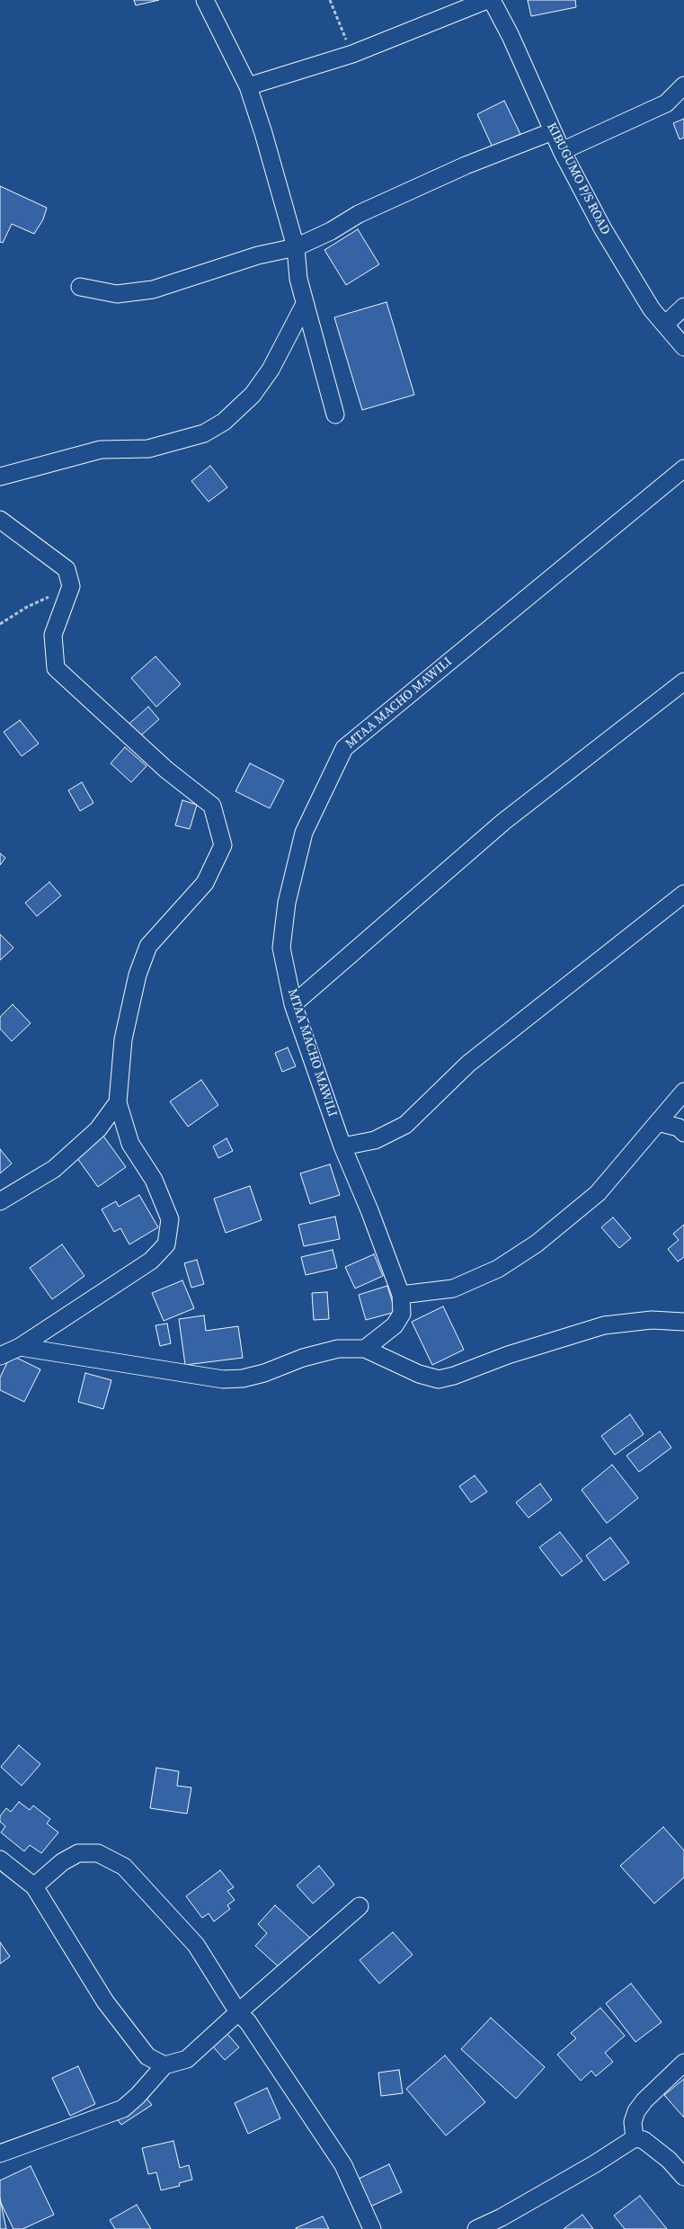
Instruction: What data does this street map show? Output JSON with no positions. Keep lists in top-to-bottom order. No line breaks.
{"streets":{"street":["KIBUGUMO P/S ROAD","MTAA MACHO MAWILI"]}}
